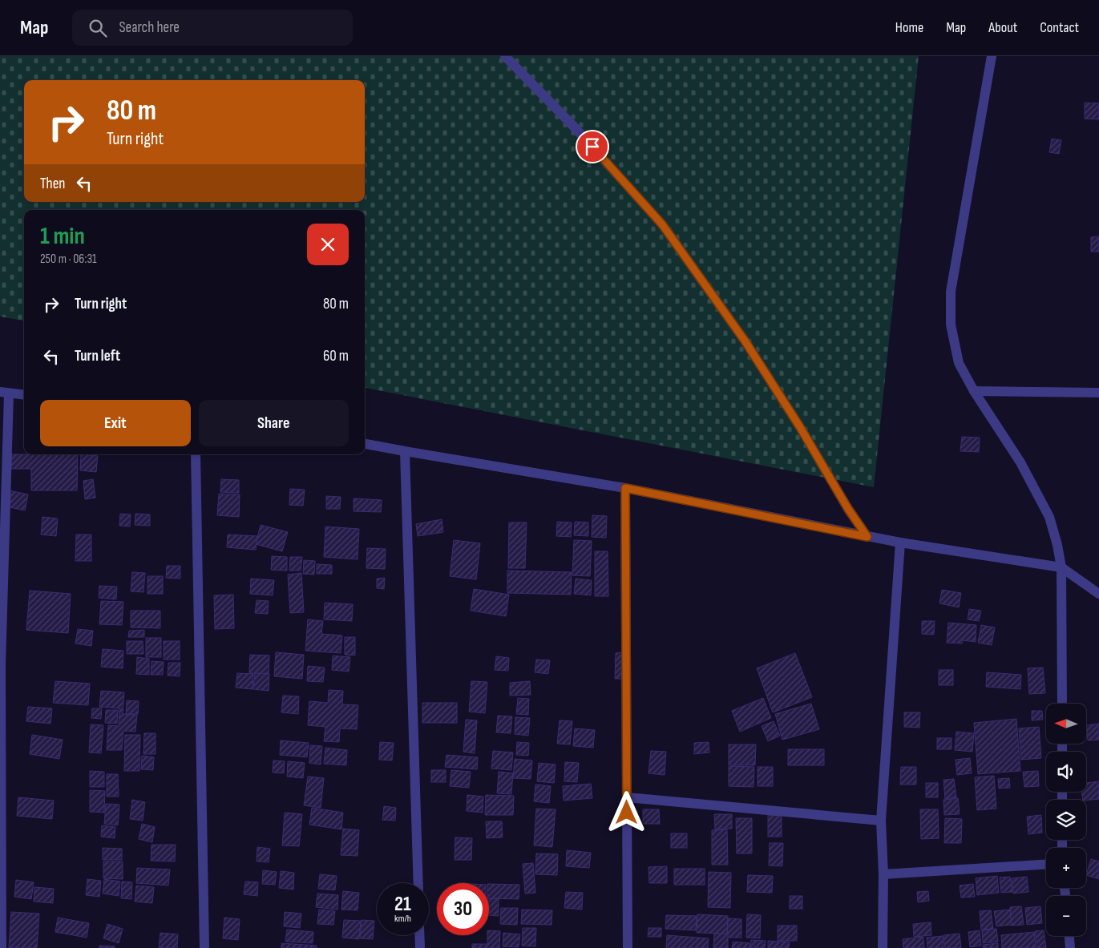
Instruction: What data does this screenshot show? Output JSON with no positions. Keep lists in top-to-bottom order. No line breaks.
{"north":"left","page":{"header":"Map","search":"Search here","nav":["Home","Map","About","Contact"],"turn":["80 m","Turn right"],"then":"Then","heading":["1 min","250 m · 06:31"],"list":[{"name":"Turn right","value":"80 m"},{"name":"Turn left","value":"60 m"}],"buttons":["Exit","Share"],"map_buttons":["+","−"],"speed":"21 km/h","limit":"30"}}
